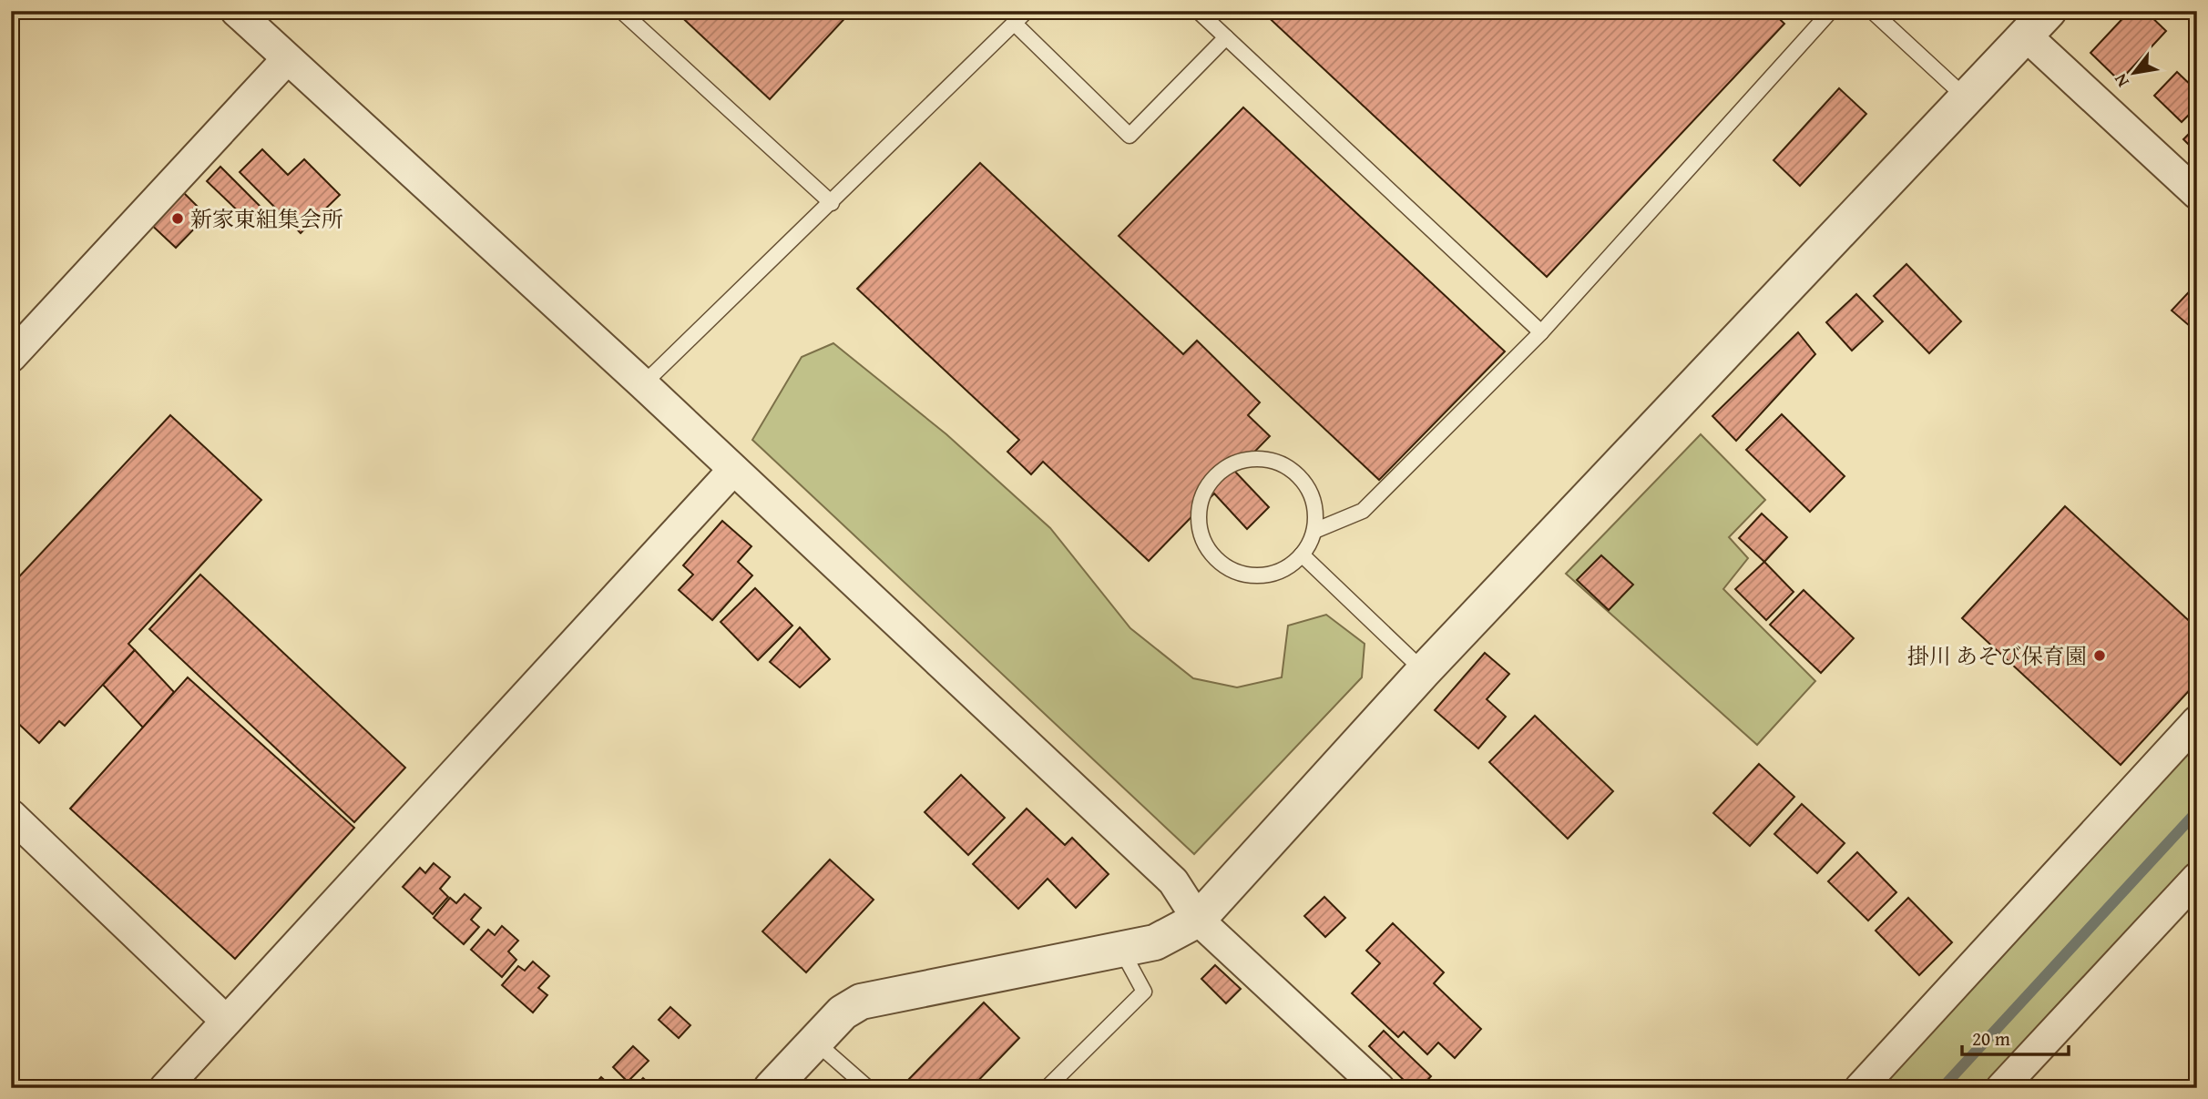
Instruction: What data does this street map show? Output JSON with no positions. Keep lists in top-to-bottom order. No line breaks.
{"places":["新家東組集会所","掛川 あそび保育園"],"scale_bar":"20 m","north":"bottom left"}
